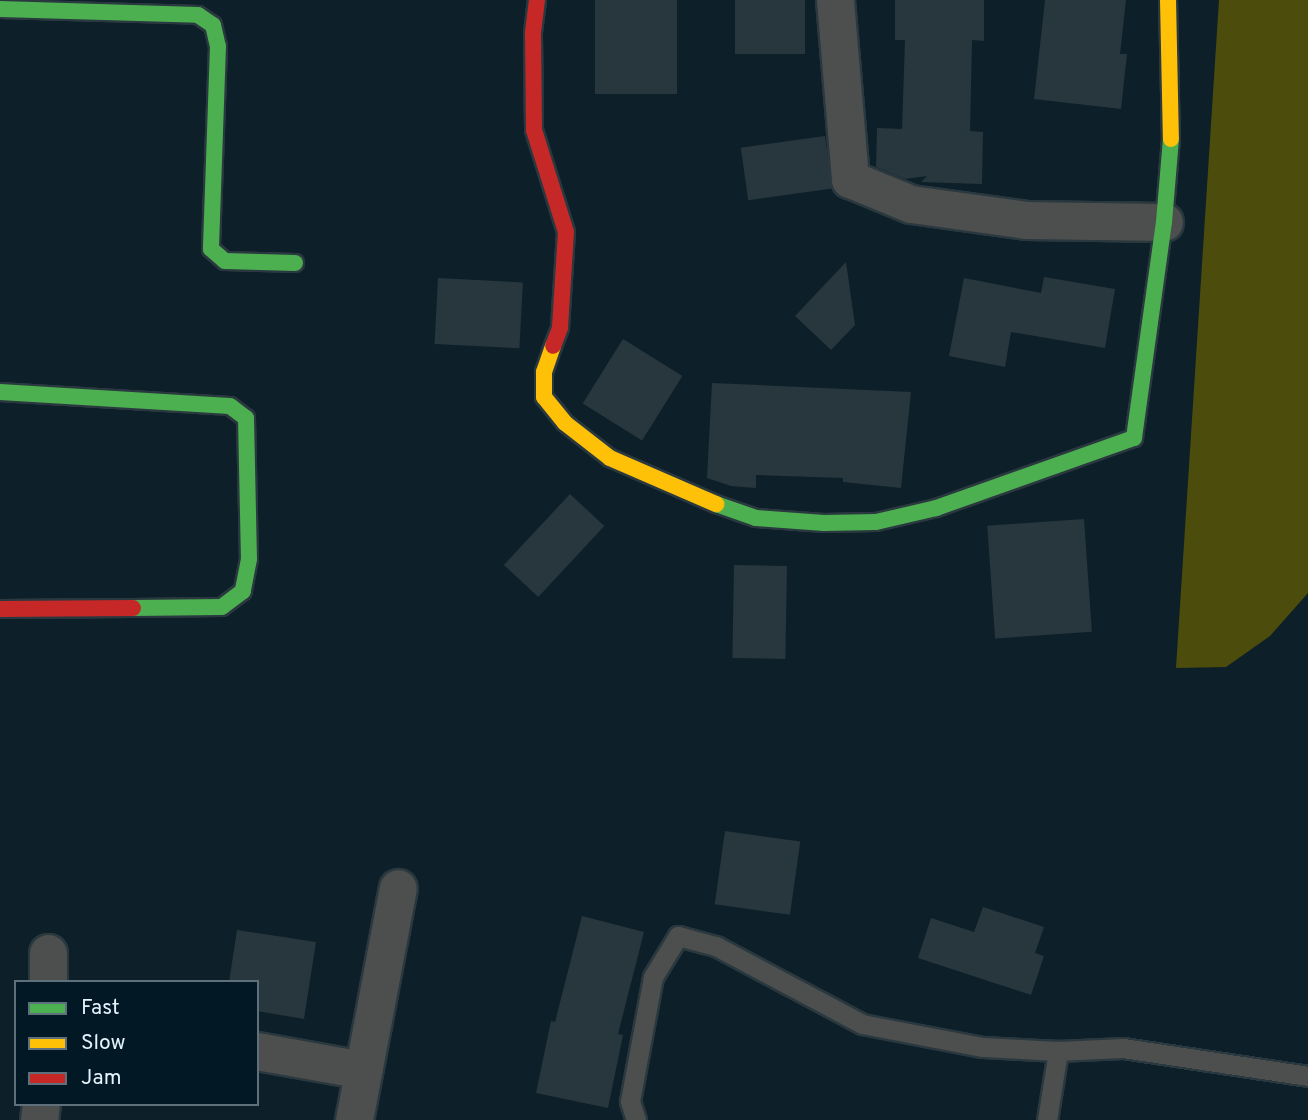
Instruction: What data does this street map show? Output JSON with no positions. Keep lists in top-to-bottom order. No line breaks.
{"legend":["Fast","Slow","Jam"]}
